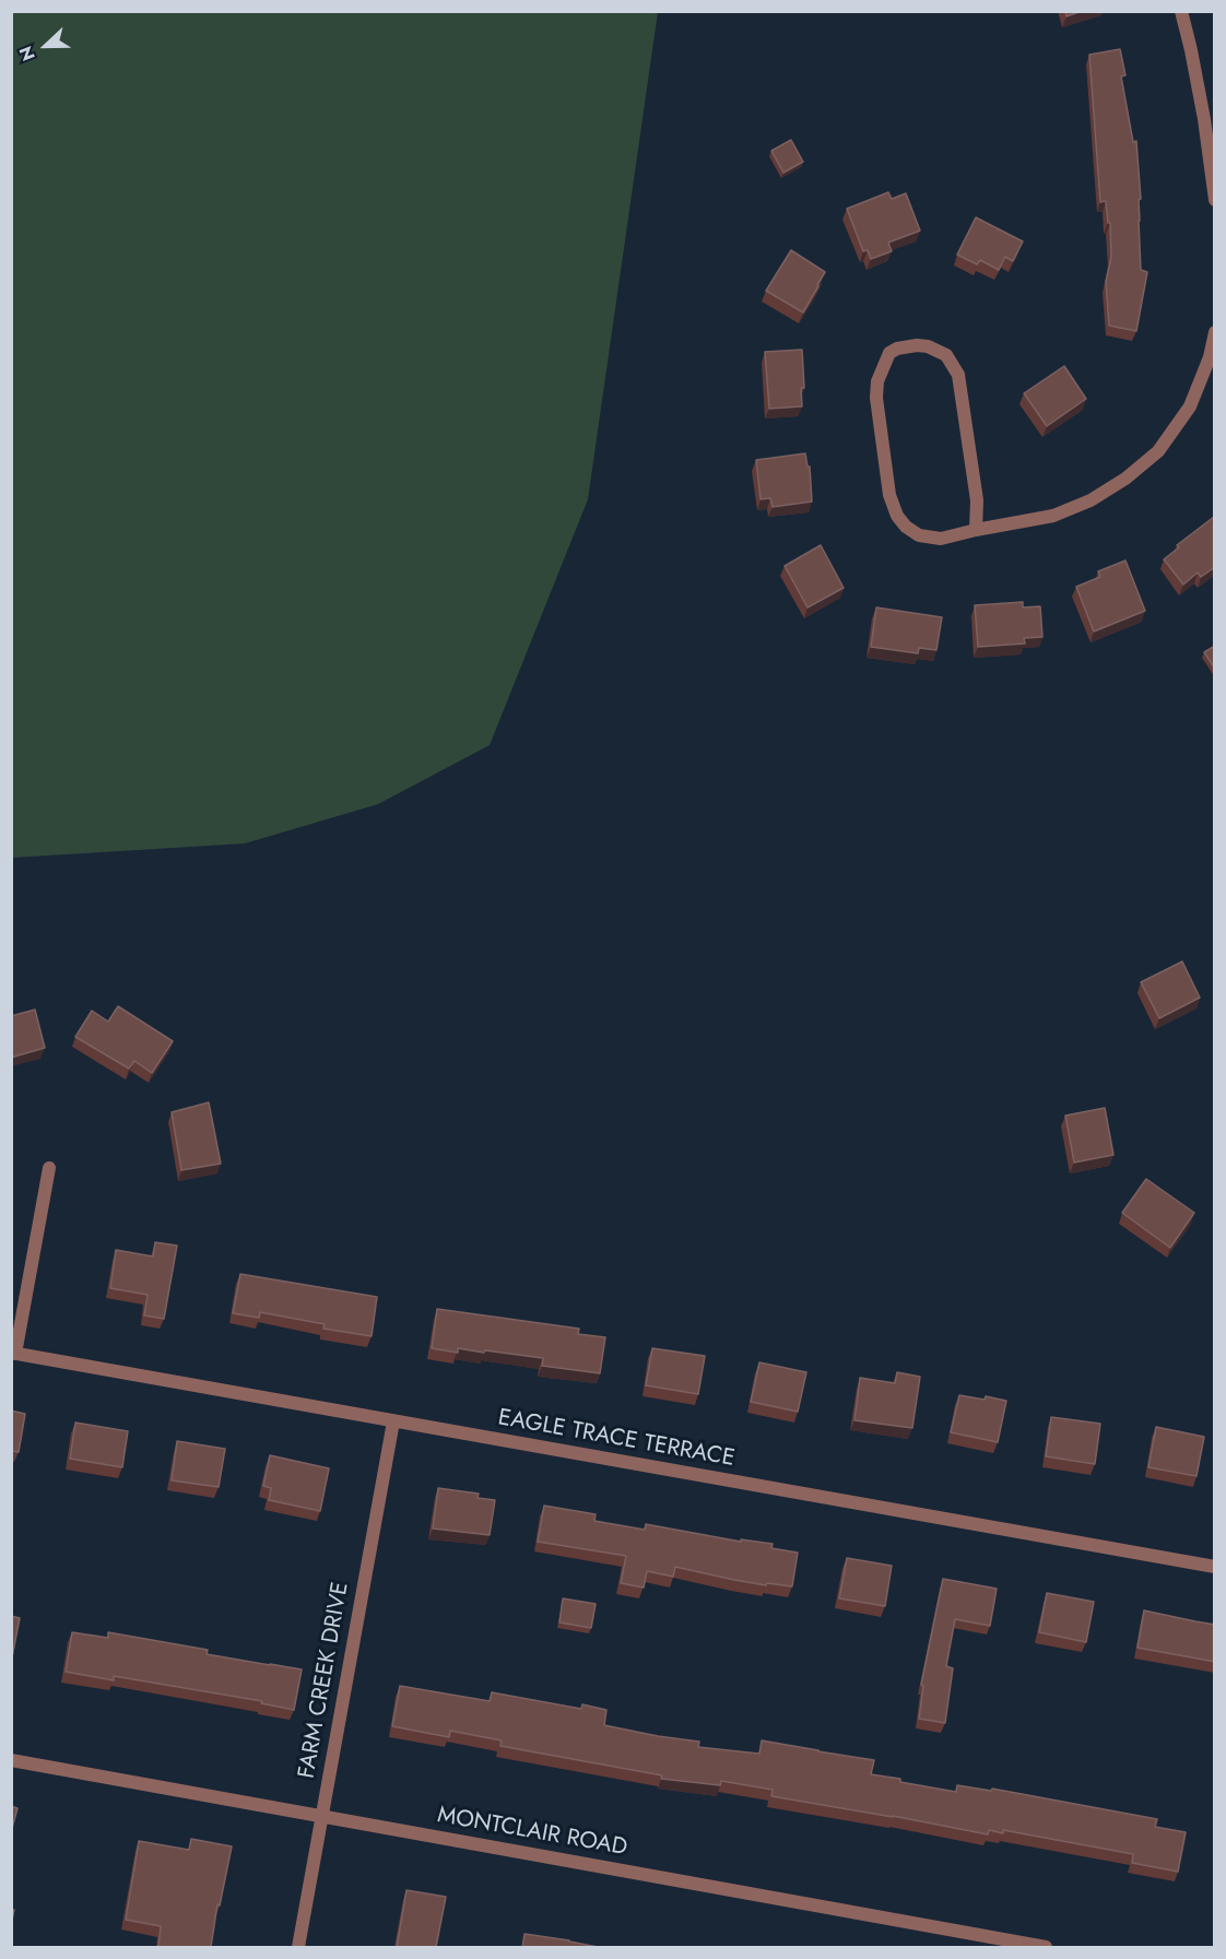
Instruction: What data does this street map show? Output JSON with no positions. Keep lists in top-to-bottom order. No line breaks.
{"streets":{"street":["EAGLE TRACE TERRACE","FARM CREEK DRIVE","MONTCLAIR ROAD"]},"crossings":[["EAGLE TRACE TERRACE","FARM CREEK DRIVE"],["FARM CREEK DRIVE","MONTCLAIR ROAD"]],"north":"left"}
